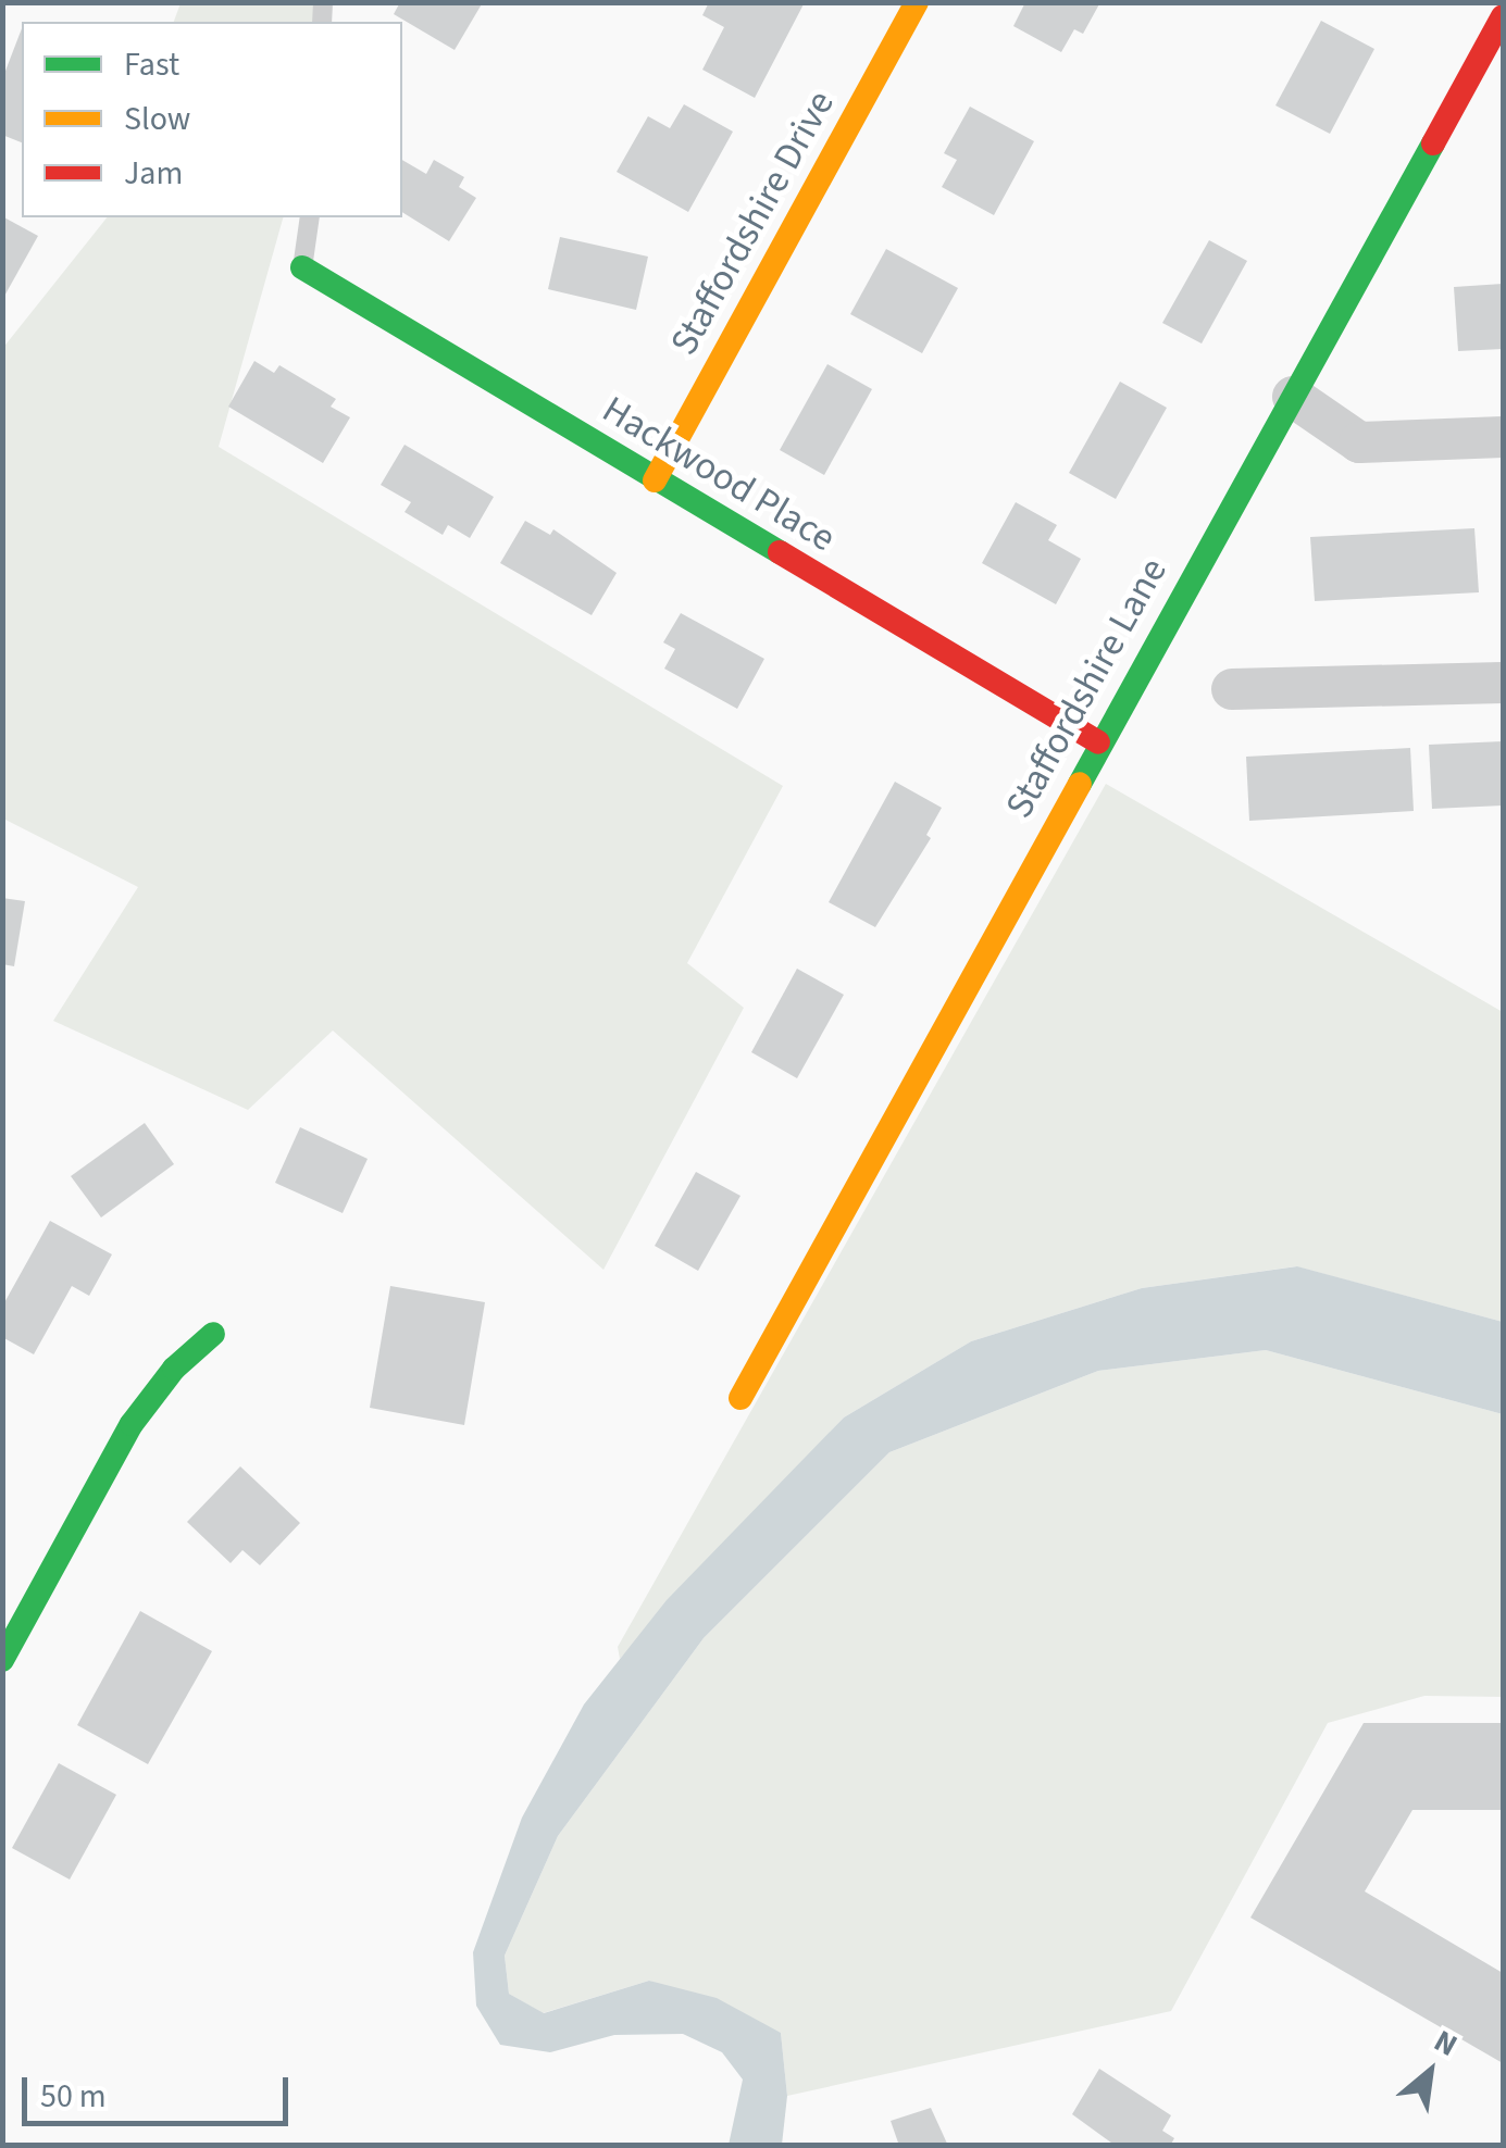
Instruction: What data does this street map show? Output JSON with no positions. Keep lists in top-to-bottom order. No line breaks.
{"streets":{"street":["Staffordshire Drive","Hackwood Place","Staffordshire Lane"]},"crossings":[["Staffordshire Drive","Hackwood Place"],["Hackwood Place","Staffordshire Lane"]],"legend":["Fast","Slow","Jam"],"scale_bar":"50 m","north":"top right"}
